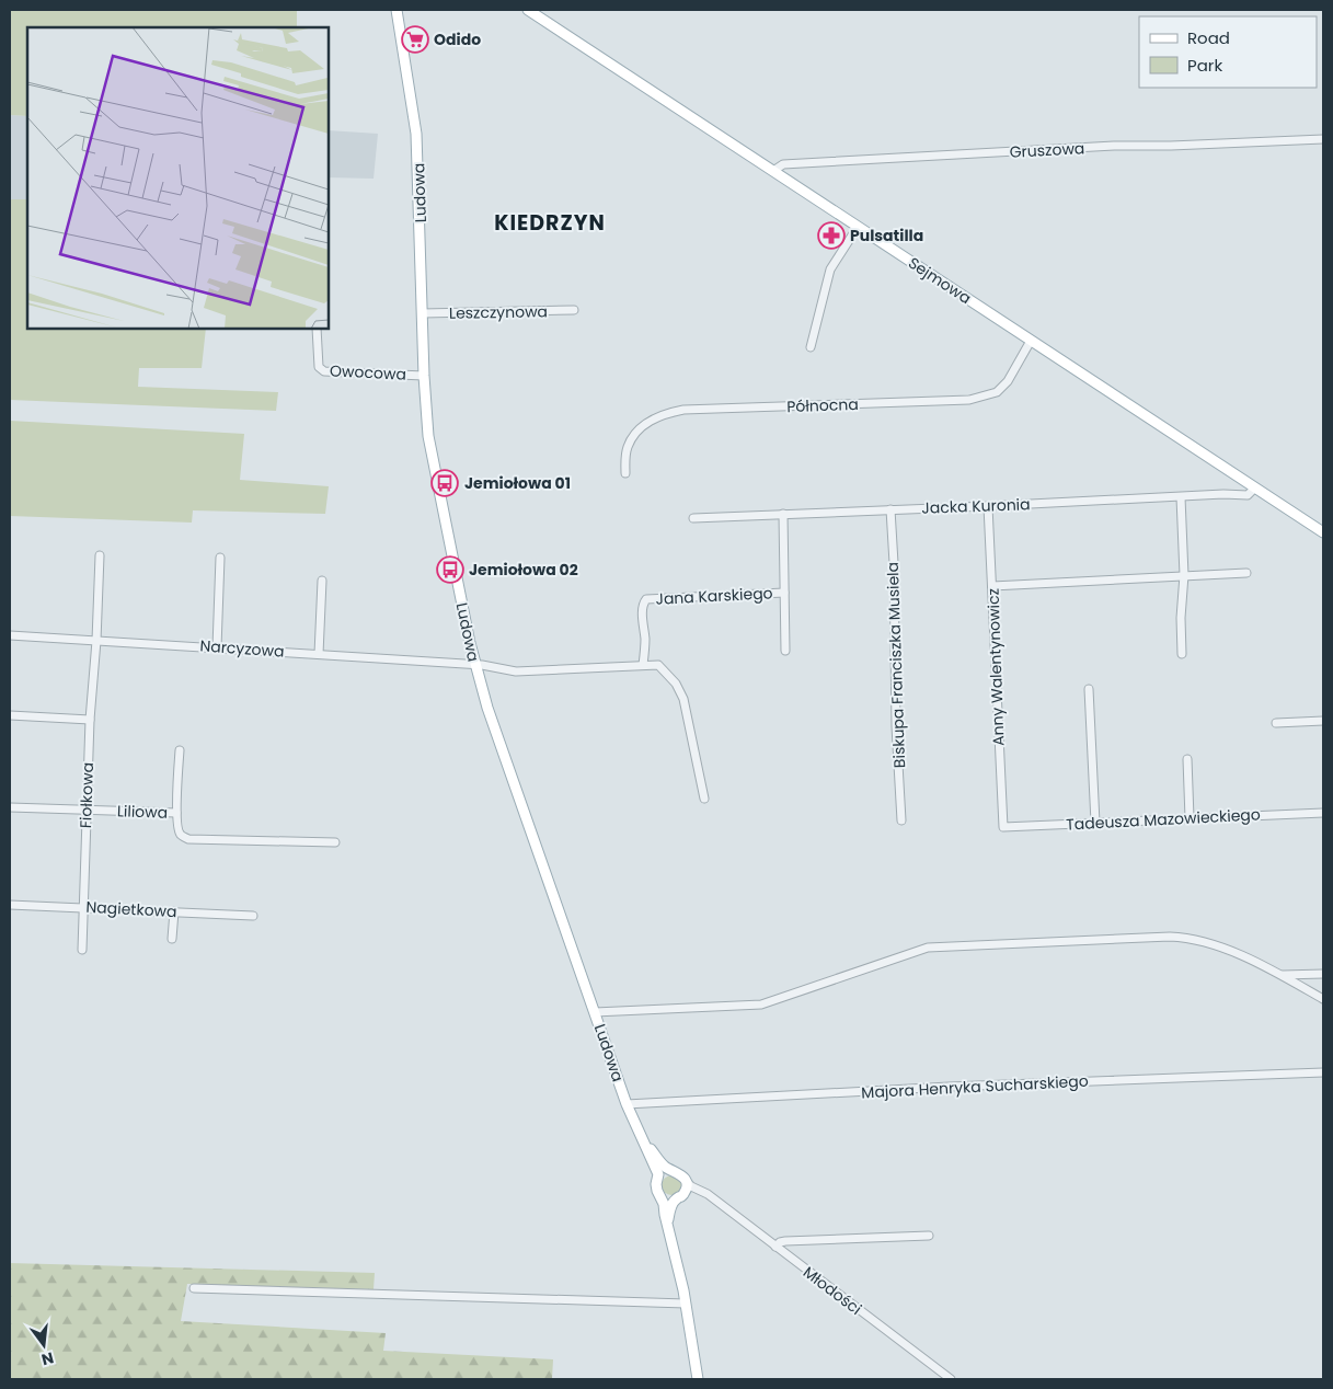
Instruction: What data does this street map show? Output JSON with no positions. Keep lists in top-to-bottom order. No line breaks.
{"streets":{"main road":["Ludowa","Sejmowa"],"street":["Gruszowa","Leszczynowa","Owocowa","Północna","Jacka Kuronia","Jana Karskiego","Narcyzowa","Biskupa Franciszka Musiela","Anny Walentynowicz","Fiołkowa","Liliowa","Tadeusza Mazowieckiego","Nagietkowa","Majora Henryka Sucharskiego","Młodości"]},"crossings":[["Gruszowa","Sejmowa"],["Ludowa","Leszczynowa"],["Ludowa","Owocowa"],["Ludowa","Narcyzowa"],["Ludowa","Majora Henryka Sucharskiego"],["Ludowa","Młodości"],["Sejmowa","Północna"],["Sejmowa","Jacka Kuronia"],["Jacka Kuronia","Biskupa Franciszka Musiela"],["Jacka Kuronia","Anny Walentynowicz"],["Jana Karskiego","Narcyzowa"],["Narcyzowa","Fiołkowa"],["Anny Walentynowicz","Tadeusza Mazowieckiego"],["Fiołkowa","Liliowa"],["Fiołkowa","Nagietkowa"]],"districts":["KIEDRZYN"],"places":{"supermarket":["Odido"],"pharmacy":["Pulsatilla"],"bus stop":["Jemiołowa 01","Jemiołowa 02"]},"legend":["Road","Park"],"north":"bottom"}
